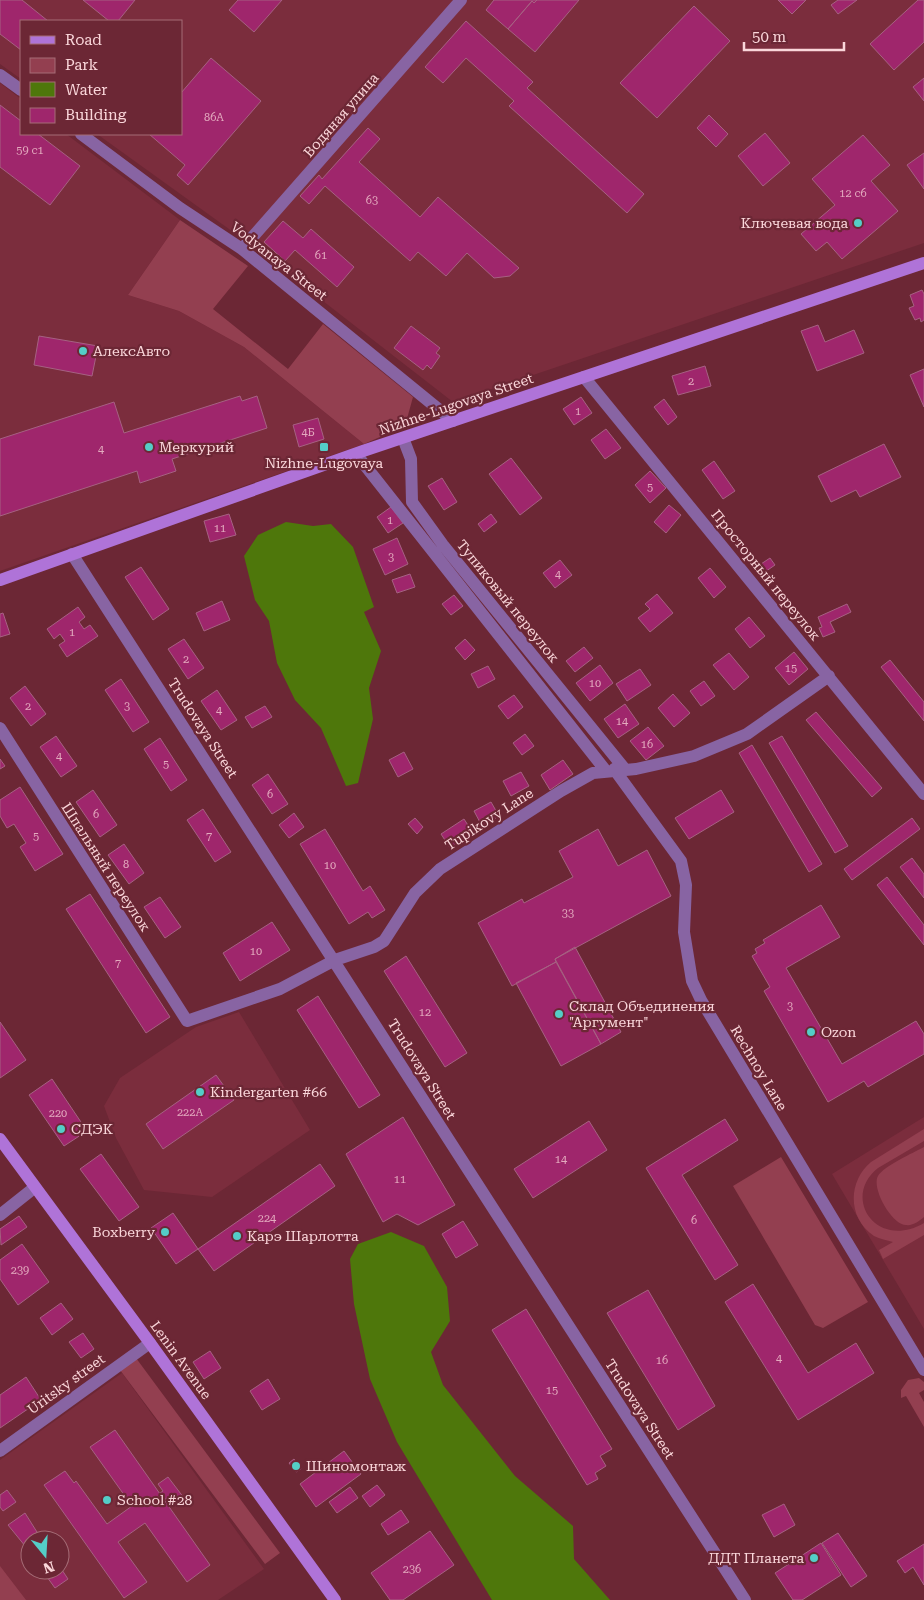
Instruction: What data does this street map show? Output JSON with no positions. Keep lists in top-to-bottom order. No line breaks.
{"streets":{"street":["Водяная улица","Vodyanaya Street","Nizhne-Lugovaya Street","Просторный переулок","Тупиковый переулок","Trudovaya Street","Tupikovy Lane","Шпальный переулок","Rechnoy Lane","Lenin Avenue","Uritsky street"]},"crossings":[["Водяная улица","Vodyanaya Street"],["Vodyanaya Street","Nizhne-Lugovaya Street"],["Nizhne-Lugovaya Street","Просторный переулок"],["Nizhne-Lugovaya Street","Тупиковый переулок"],["Nizhne-Lugovaya Street","Trudovaya Street"],["Просторный переулок","Tupikovy Lane"],["Тупиковый переулок","Tupikovy Lane"],["Тупиковый переулок","Rechnoy Lane"],["Trudovaya Street","Tupikovy Lane"],["Tupikovy Lane","Шпальный переулок"],["Tupikovy Lane","Rechnoy Lane"],["Lenin Avenue","Uritsky street"]],"places":{"other":["Ключевая вода","АлексАвто","Меркурий","Склад Объединения \"Аргумент\"","Ozon","Kindergarten #66","СДЭК","Boxberry","Карэ Шарлотта","Шиномонтаж","School #28","ДДТ Планета"],"transit":["Nizhne-Lugovaya"]},"house_numbers":["86А","59 с1","12 с6","63","61","2","1","4Б","4","5","1","11","3","4","1","2","15","10","2","3","4","14","16","4","5","6","6","5","7","8","10","33","10","7","3","12","222А","220","14","11","224","6","239","4","16","15","236"],"legend":["Road","Park","Water","Building"],"scale_bar":"50 m","north":"bottom"}
